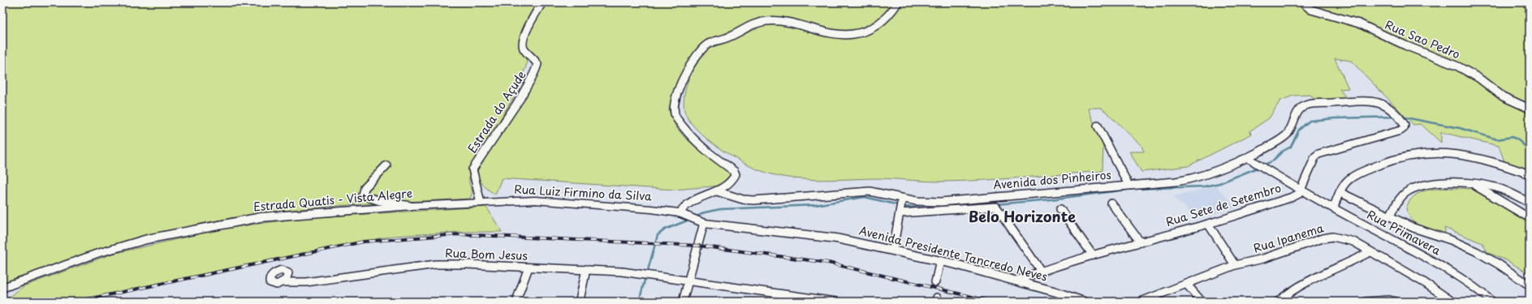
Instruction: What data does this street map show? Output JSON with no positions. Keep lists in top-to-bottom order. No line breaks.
{"streets":{"street":["Rua Sao Pedro","Estrada do Açude","Avenida dos Pinheiros","Rua Luiz Firmino da Silva","Estrada Quatis - Vista Alegre","Rua Sete de Setembro","Rua Primavera","Rua Ipanema","Avenida Presidente Tancredo Neves","Rua Bom Jesus"]},"crossings":[["Estrada do Açude","Rua Luiz Firmino da Silva"],["Estrada do Açude","Estrada Quatis - Vista Alegre"],["Avenida dos Pinheiros","Rua Sete de Setembro"],["Avenida dos Pinheiros","Rua Primavera"],["Rua Luiz Firmino da Silva","Estrada Quatis - Vista Alegre"],["Rua Luiz Firmino da Silva","Avenida Presidente Tancredo Neves"],["Rua Sete de Setembro","Rua Primavera"],["Rua Sete de Setembro","Avenida Presidente Tancredo Neves"]],"districts":["Belo Horizonte"]}
